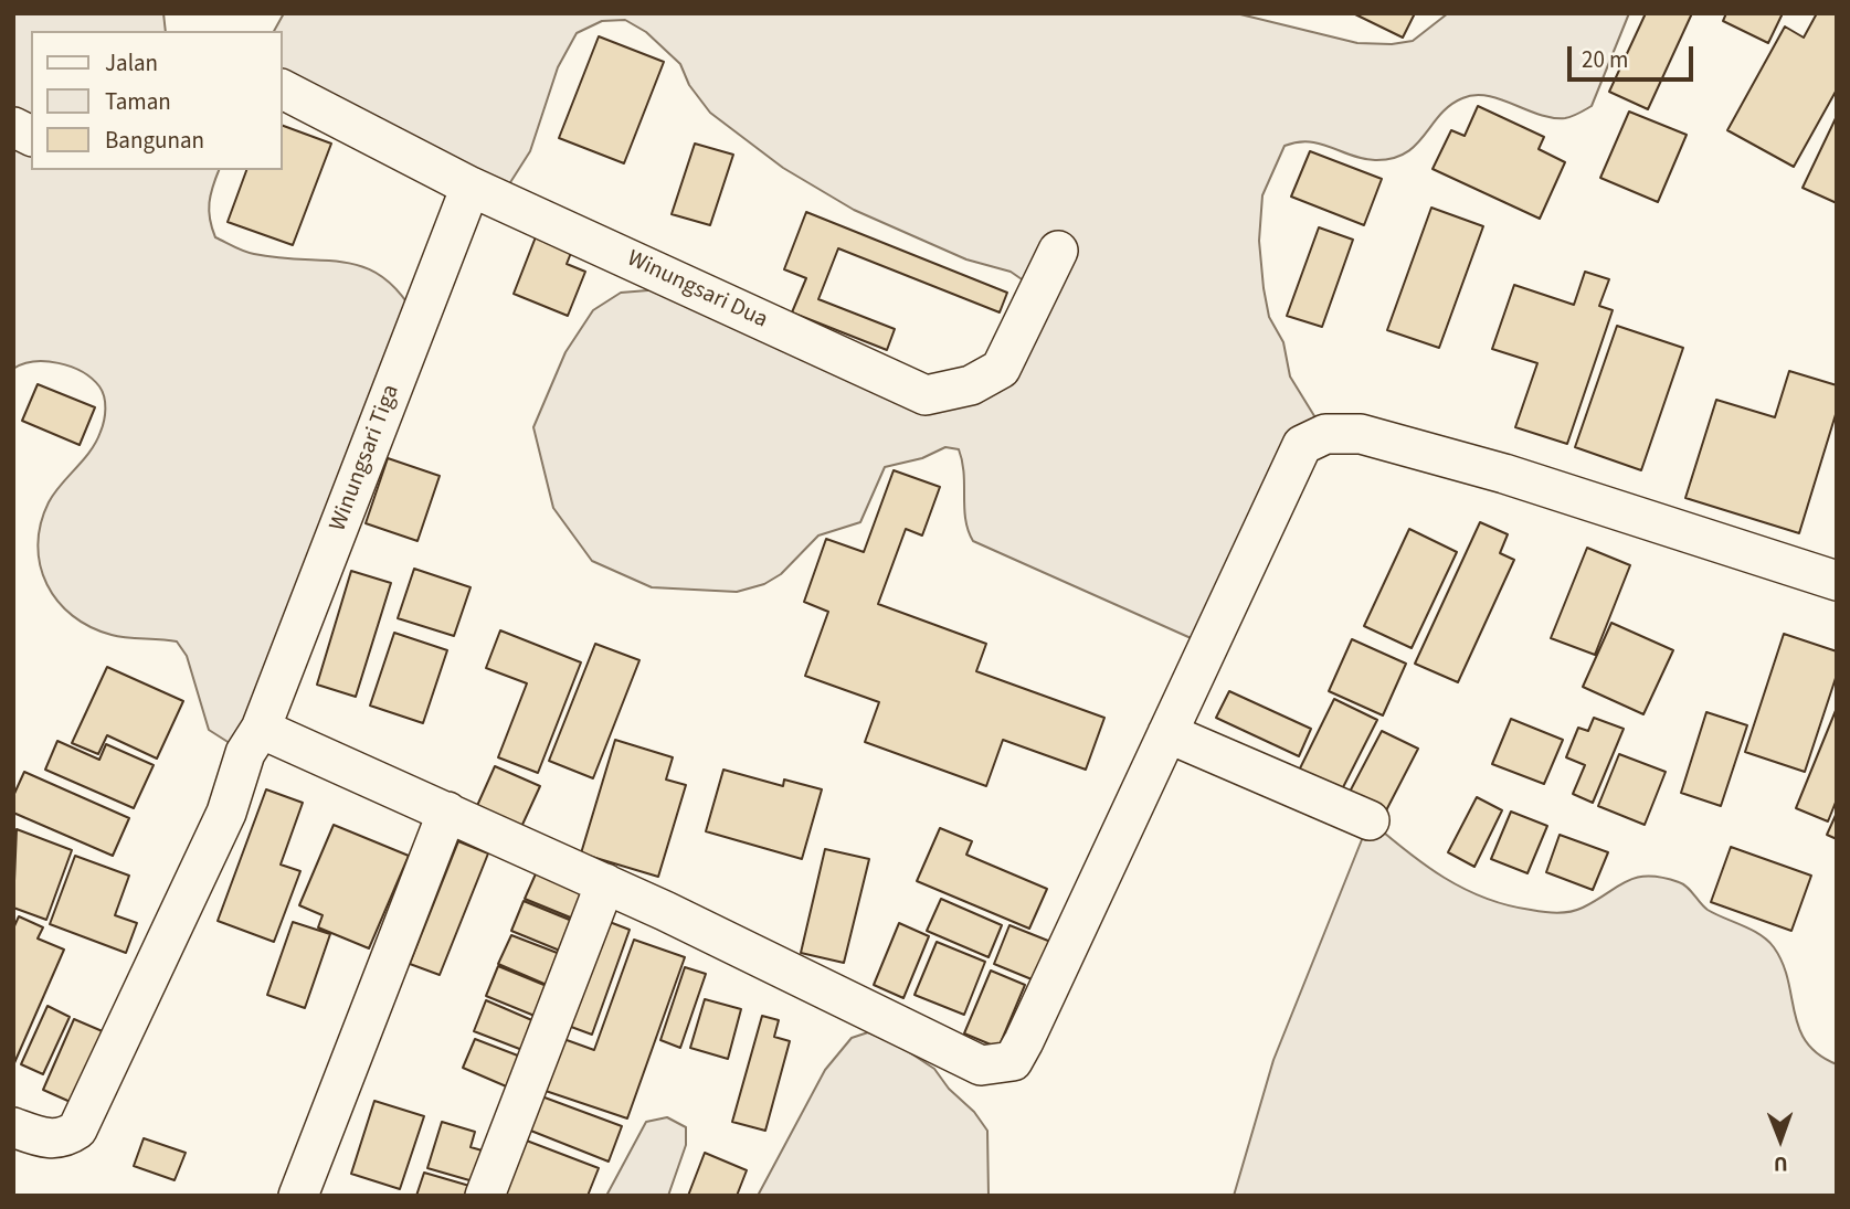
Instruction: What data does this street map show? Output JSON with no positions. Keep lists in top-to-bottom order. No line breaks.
{"streets":{"street":["Winungsari Dua","Winungsari Tiga"]},"crossings":[["Winungsari Dua","Winungsari Tiga"]],"legend":["Jalan","Taman","Bangunan"],"scale_bar":"20 m","north":"bottom"}
